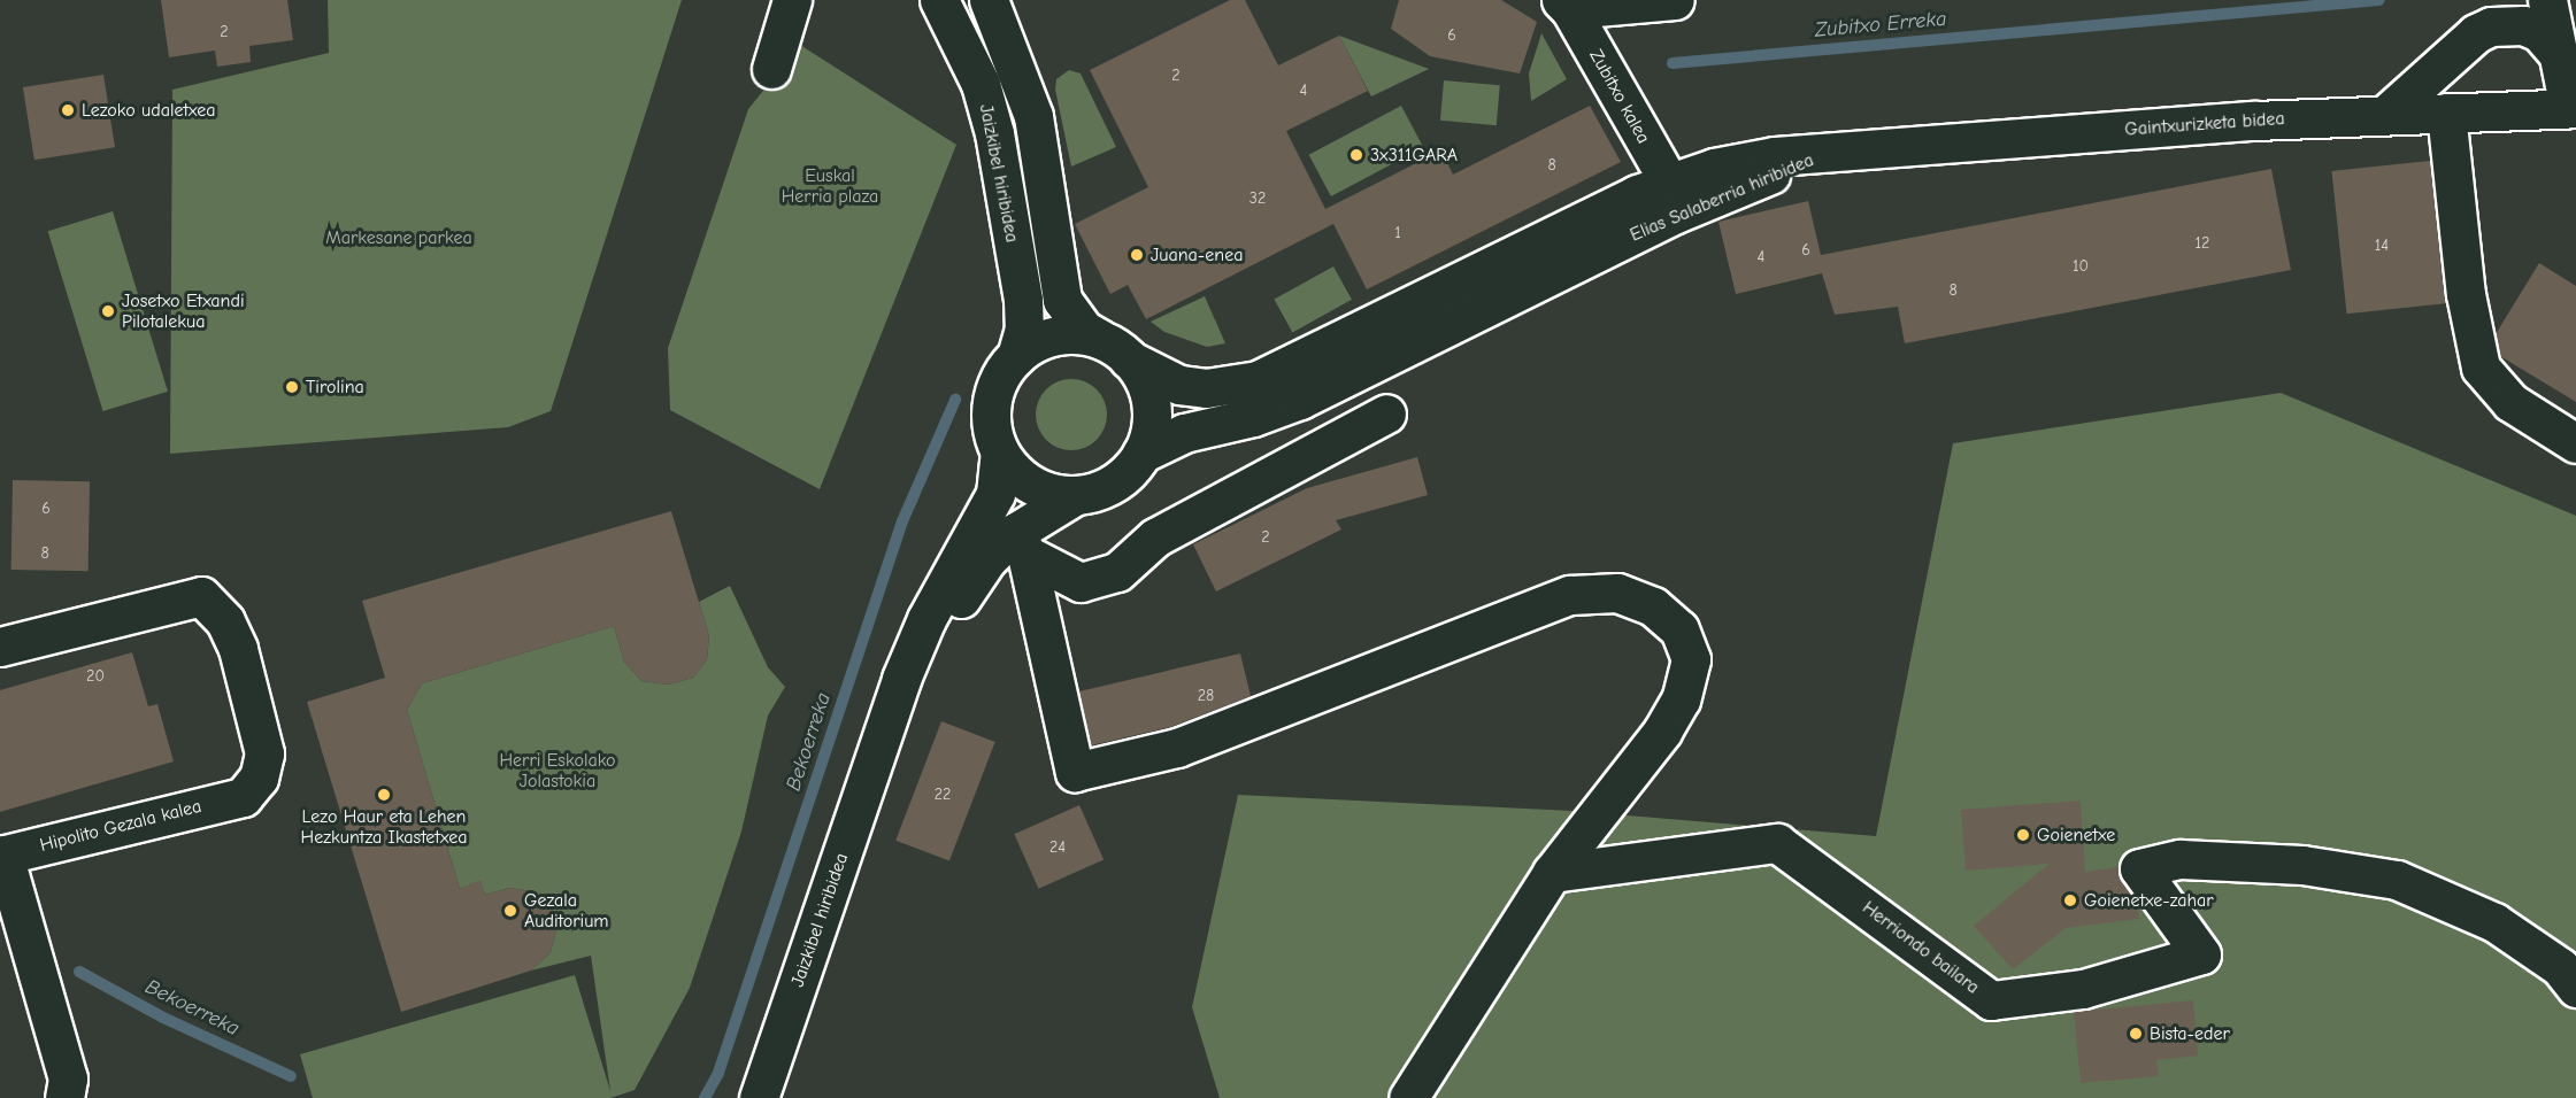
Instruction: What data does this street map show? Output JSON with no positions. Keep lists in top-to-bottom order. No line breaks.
{"streets":{"street":["Zubitxo kalea","Gaintxurizketa bidea","Jaizkibel hiribidea","Elias Salaberria hiribidea","Hipolito Gezala kalea","Herriondo bailara"]},"crossings":[["Zubitxo kalea","Elias Salaberria hiribidea"],["Gaintxurizketa bidea","Elias Salaberria hiribidea"],["Jaizkibel hiribidea","Elias Salaberria hiribidea"]],"water":["Zubitxo Erreka","Bekoerreka"],"parks":["Euskal Herria plaza","Markesane parkea","Herri Eskolako Jolastokia"],"places":["Lezoko udaletxea","3x311GARA","Juana-enea","Josetxo Etxandi Pilotalekua","Tirolina","Lezo Haur eta Lehen Hezkuntza Ikastetxea","Goienetxe","Goienetxe-zahar","Gezala Auditorium","Bista-eder"],"house_numbers":["2","6","2","4","8","32","1","12","14","6","4","10","8","6","2","8","20","28","22","24"]}
